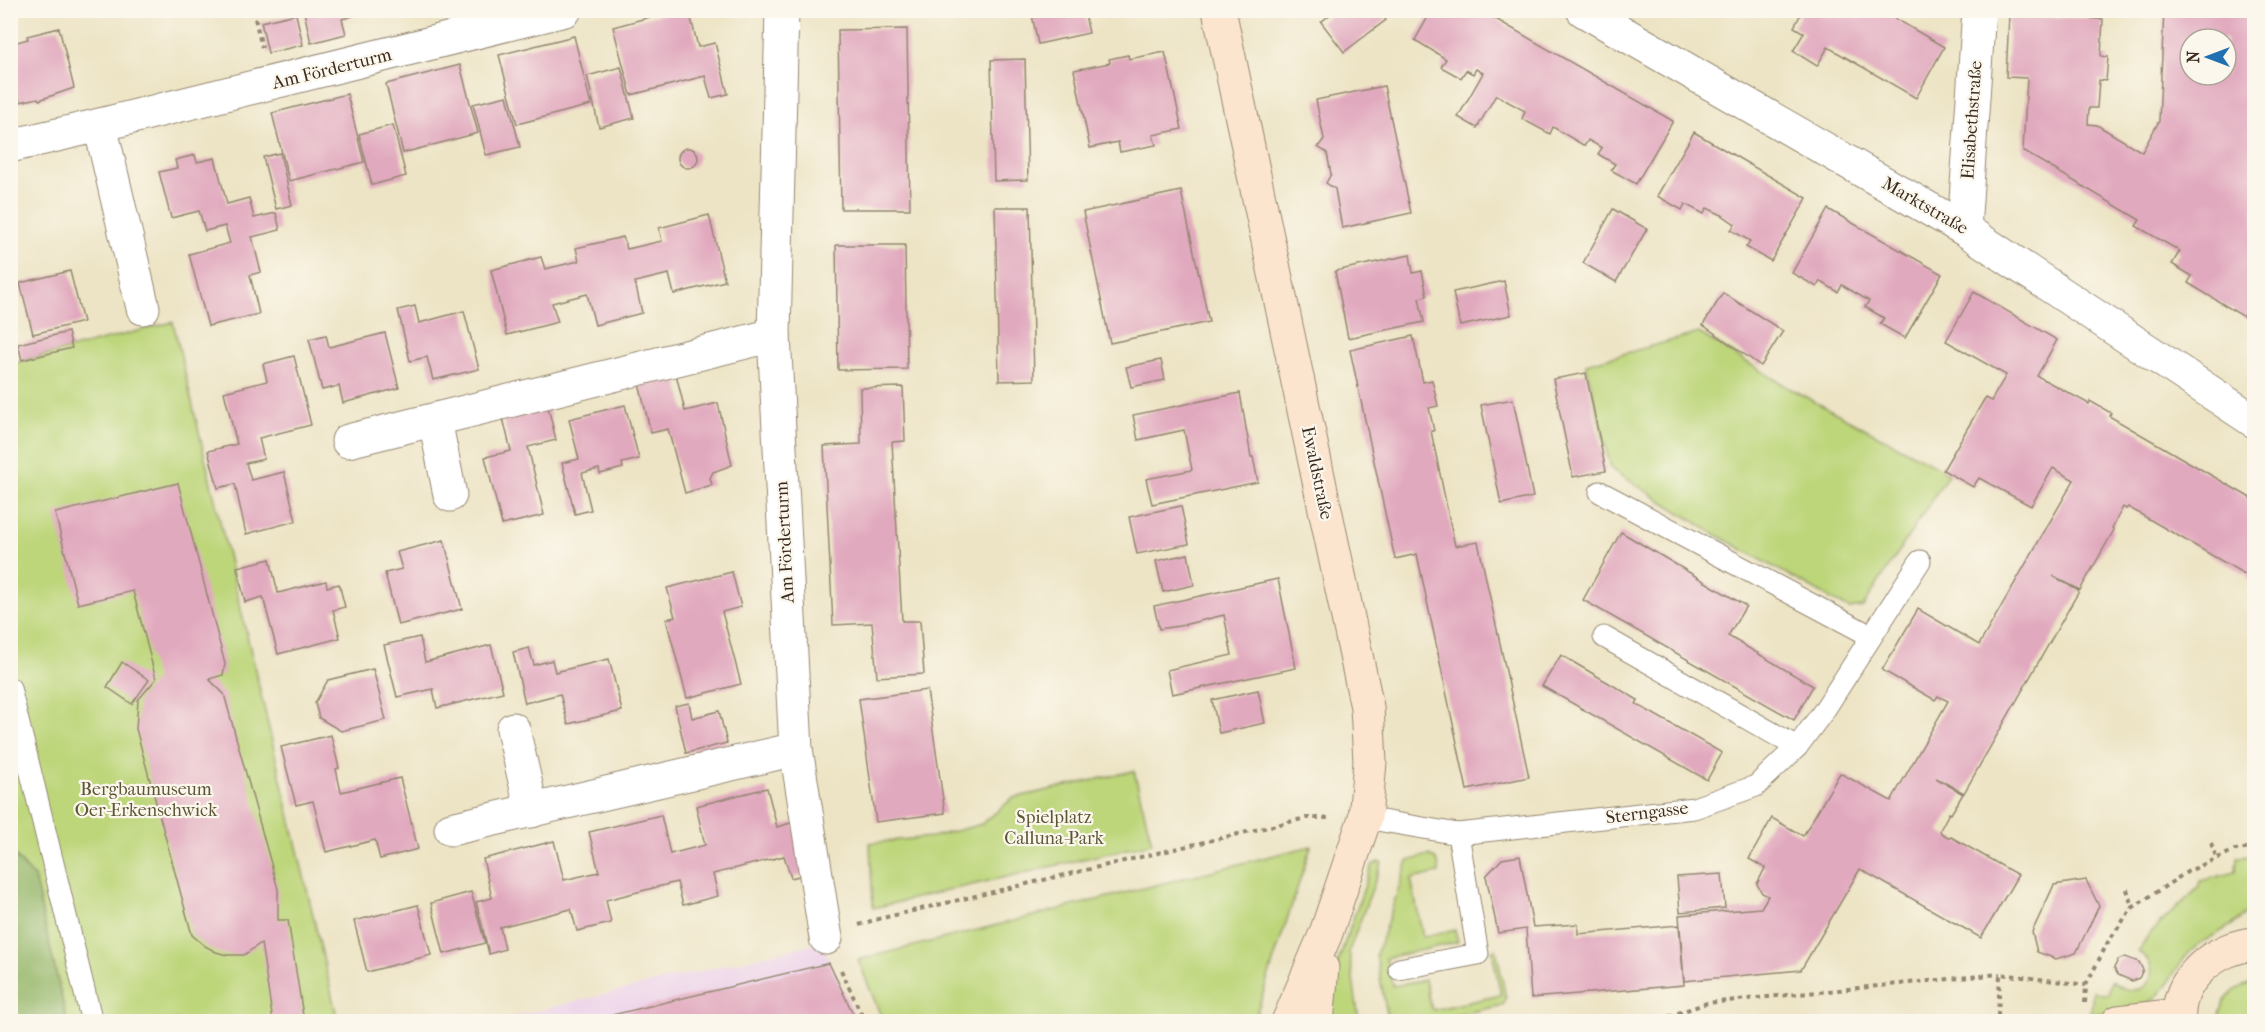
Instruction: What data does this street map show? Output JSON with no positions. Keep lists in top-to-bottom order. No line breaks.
{"streets":{"street":["Am Förderturm","Elisabethstraße","Marktstraße","Ewaldstraße"],"lane":["Sterngasse"]},"crossings":[["Elisabethstraße","Marktstraße"],["Ewaldstraße","Sterngasse"]],"parks":["Bergbaumuseum Oer-Erkenschwick","Spielplatz Calluna-Park"],"north":"left"}
